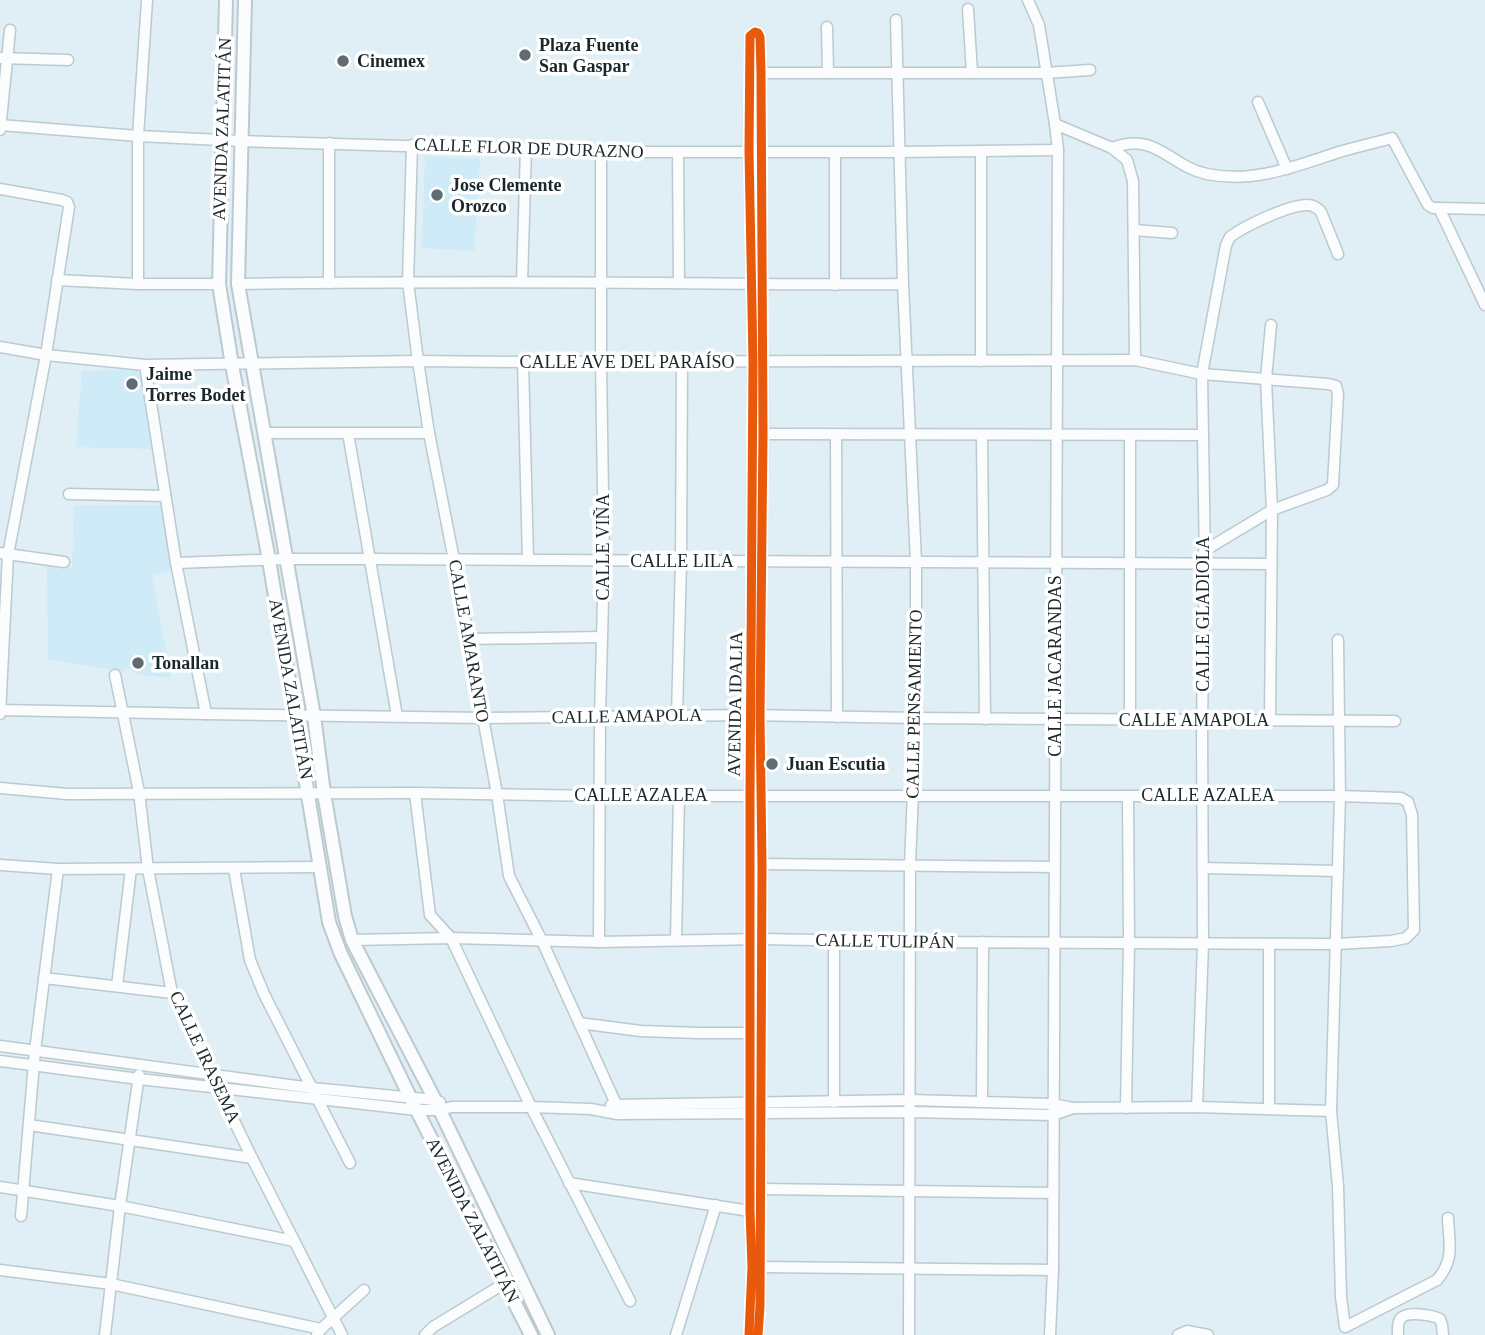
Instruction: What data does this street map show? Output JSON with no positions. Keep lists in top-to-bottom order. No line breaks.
{"streets":{"street":["AVENIDA ZALATITÁN","CALLE FLOR DE DURAZNO","CALLE AVE DEL PARAÍSO","CALLE VIÑA","CALLE LILA","CALLE GLADIOLA","CALLE AMARANTO","CALLE JACARANDAS","AVENIDA IDALIA","CALLE PENSAMIENTO","CALLE AMAPOLA","CALLE AZALEA","CALLE TULIPÁN","CALLE IRASEMA"]},"crossings":[["AVENIDA ZALATITÁN","CALLE FLOR DE DURAZNO"],["AVENIDA ZALATITÁN","CALLE AVE DEL PARAÍSO"],["AVENIDA ZALATITÁN","CALLE LILA"],["AVENIDA ZALATITÁN","CALLE AMAPOLA"],["AVENIDA ZALATITÁN","CALLE AZALEA"],["AVENIDA ZALATITÁN","CALLE TULIPÁN"],["CALLE FLOR DE DURAZNO","CALLE VIÑA"],["CALLE FLOR DE DURAZNO","CALLE AMARANTO"],["CALLE FLOR DE DURAZNO","CALLE JACARANDAS"],["CALLE FLOR DE DURAZNO","AVENIDA IDALIA"],["CALLE FLOR DE DURAZNO","CALLE PENSAMIENTO"],["CALLE AVE DEL PARAÍSO","CALLE VIÑA"],["CALLE AVE DEL PARAÍSO","CALLE GLADIOLA"],["CALLE AVE DEL PARAÍSO","CALLE AMARANTO"],["CALLE AVE DEL PARAÍSO","CALLE JACARANDAS"],["CALLE AVE DEL PARAÍSO","AVENIDA IDALIA"],["CALLE AVE DEL PARAÍSO","CALLE PENSAMIENTO"],["CALLE VIÑA","CALLE LILA"],["CALLE VIÑA","CALLE AMAPOLA"],["CALLE VIÑA","CALLE AZALEA"],["CALLE VIÑA","CALLE TULIPÁN"],["CALLE LILA","CALLE GLADIOLA"],["CALLE LILA","CALLE AMARANTO"],["CALLE LILA","CALLE JACARANDAS"],["CALLE LILA","AVENIDA IDALIA"],["CALLE LILA","CALLE PENSAMIENTO"],["CALLE GLADIOLA","CALLE AMAPOLA"],["CALLE GLADIOLA","CALLE AZALEA"],["CALLE GLADIOLA","CALLE TULIPÁN"],["CALLE AMARANTO","CALLE AMAPOLA"],["CALLE AMARANTO","CALLE AZALEA"],["CALLE AMARANTO","CALLE TULIPÁN"],["CALLE JACARANDAS","CALLE AMAPOLA"],["CALLE JACARANDAS","CALLE AZALEA"],["CALLE JACARANDAS","CALLE TULIPÁN"],["AVENIDA IDALIA","CALLE AMAPOLA"],["AVENIDA IDALIA","CALLE AZALEA"],["AVENIDA IDALIA","CALLE TULIPÁN"],["CALLE PENSAMIENTO","CALLE AMAPOLA"],["CALLE PENSAMIENTO","CALLE AZALEA"],["CALLE PENSAMIENTO","CALLE TULIPÁN"],["CALLE AMAPOLA","CALLE IRASEMA"],["CALLE AZALEA","CALLE TULIPÁN"],["CALLE AZALEA","CALLE IRASEMA"]],"places":["Plaza Fuente San Gaspar","Cinemex","Jose Clemente Orozco","Jaime Torres Bodet","Tonallan","Juan Escutia"]}
